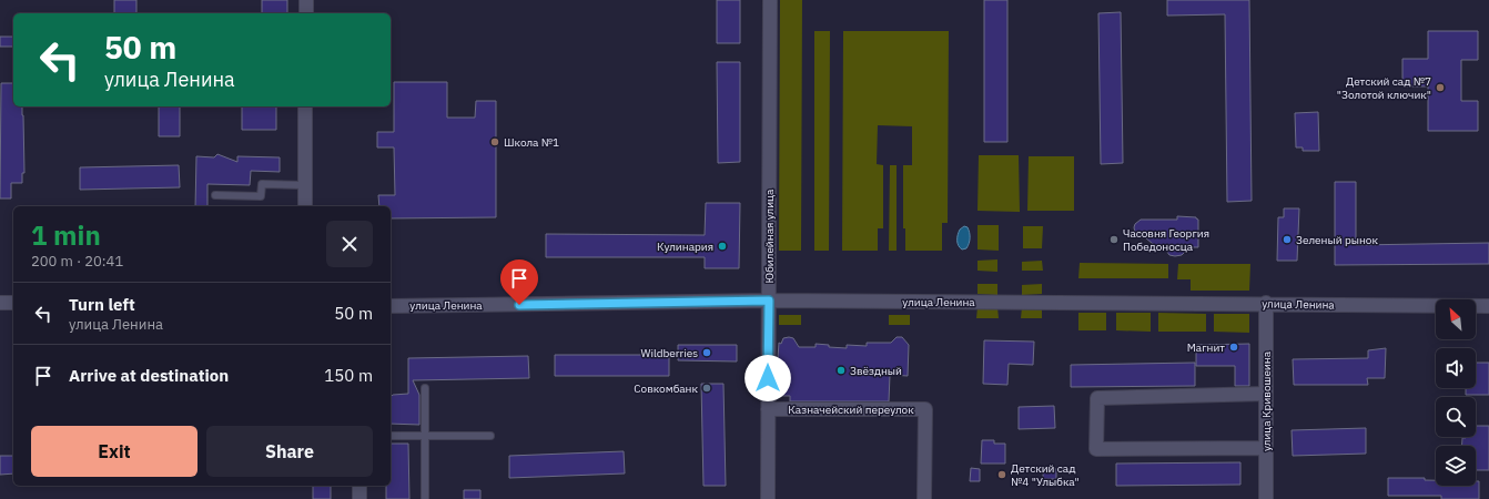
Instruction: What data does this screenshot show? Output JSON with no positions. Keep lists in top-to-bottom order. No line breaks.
{"streets":{"street":["Юбилейная улица","улица Ленина","улица Кривошеина","Казначейский переулок"]},"crossings":[["Юбилейная улица","улица Ленина"],["Юбилейная улица","Казначейский переулок"],["улица Ленина","улица Кривошеина"]],"places":["Детский сад №7 \"Золотой ключик\"","Школа №1","Часовня Георгия Победоносца","Зеленый рынок","Кулинария","Магнит","Wildberries","Звёздный","Совкомбанк","Детский сад №4 \"Улыбка\""],"north":"top left","page":{"turn":["50 m","улица Ленина"],"heading":["1 min","200 m · 20:41"],"list":[{"name":"Turn left","note":"улица Ленина","value":"50 m"},{"name":"Arrive at destination","value":"150 m"}],"buttons":["Exit","Share"]}}
